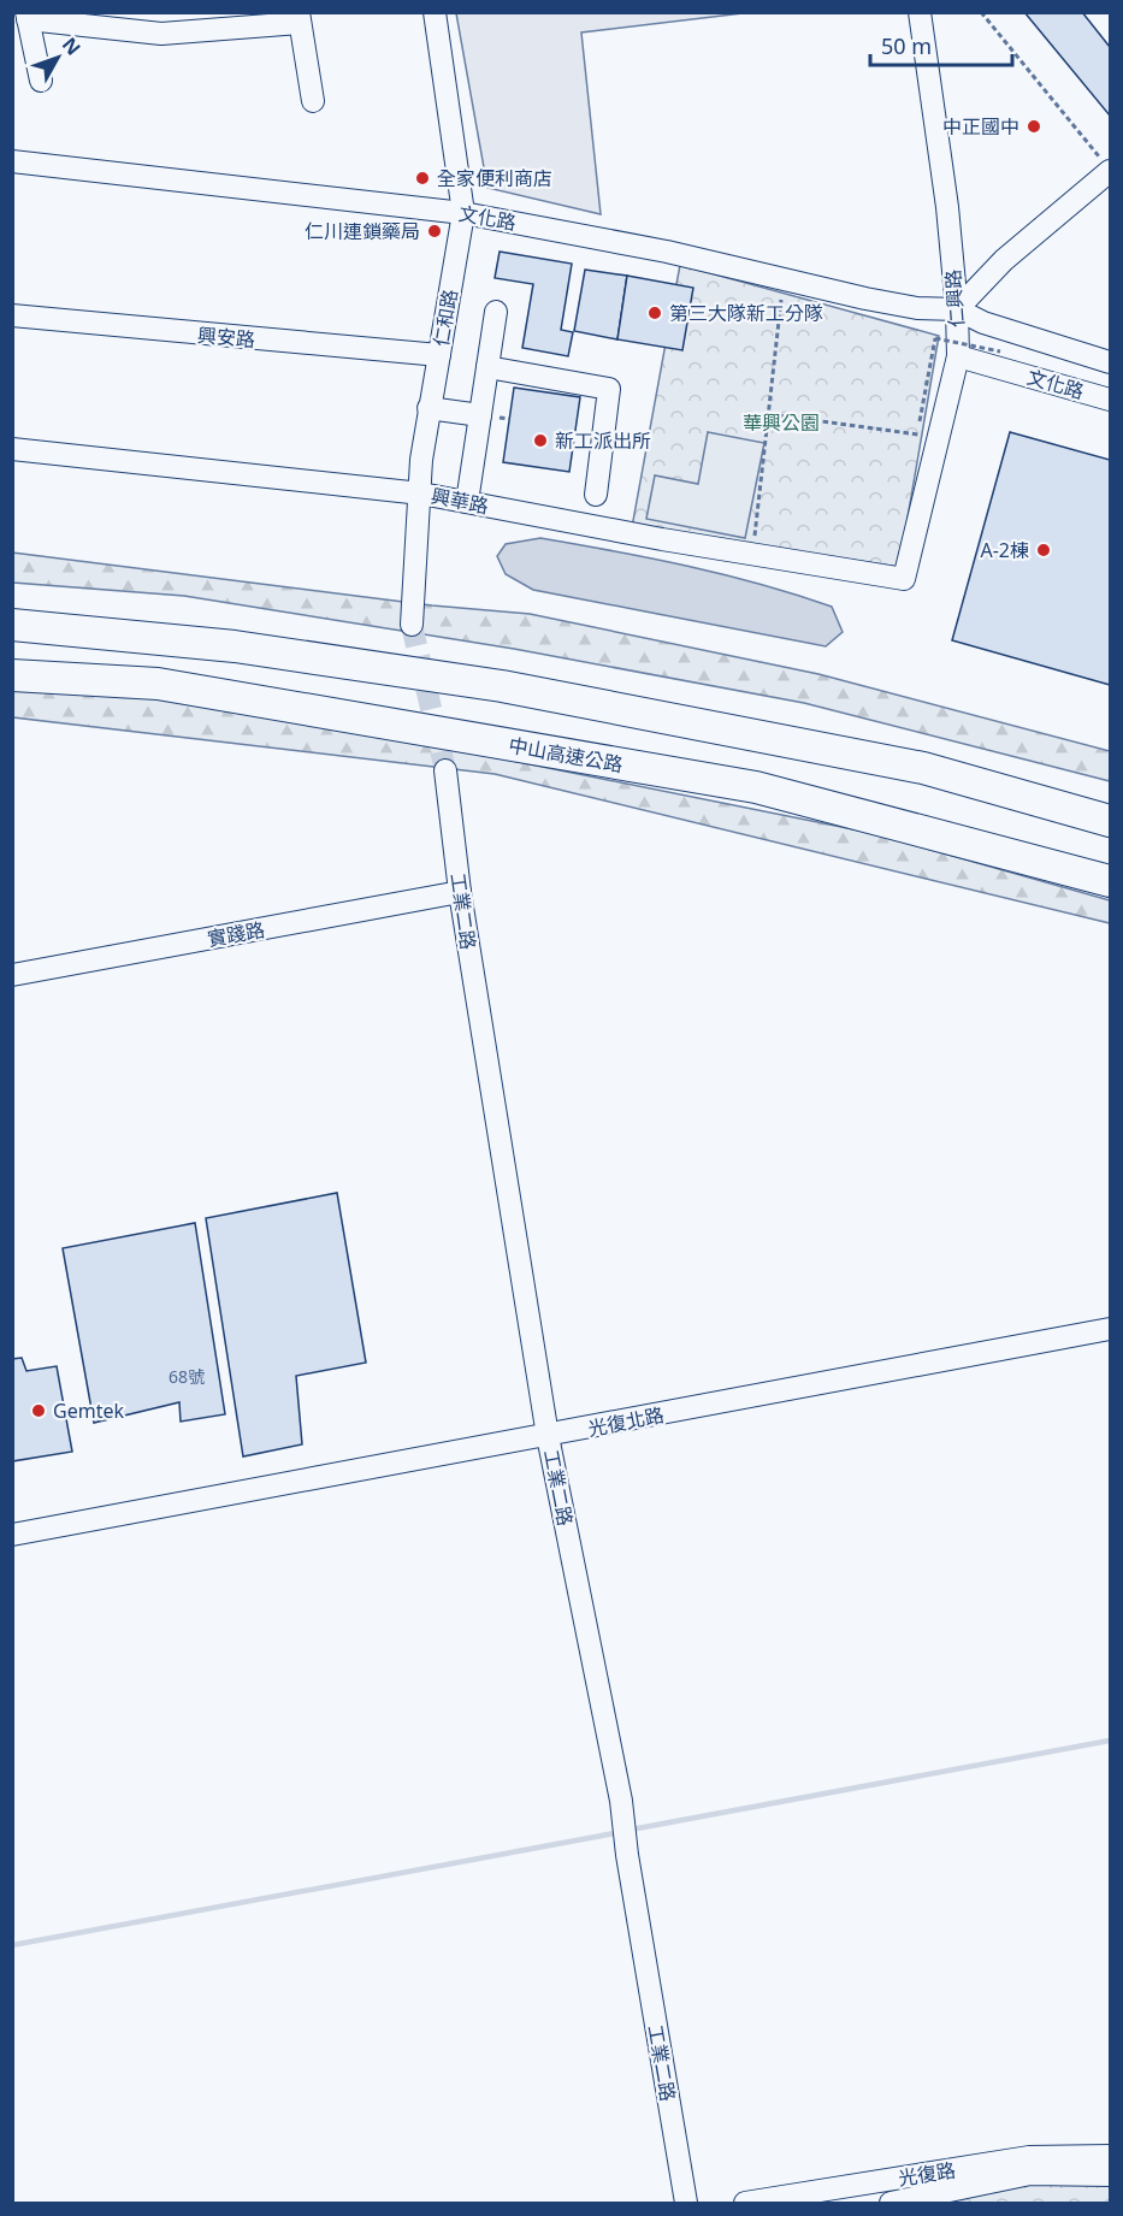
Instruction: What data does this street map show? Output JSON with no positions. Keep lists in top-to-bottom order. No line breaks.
{"streets":{"highway":["中山高速公路"],"street":["文化路","仁興路","仁和路","興安路","興華路","工業二路","實踐路","光復北路","光復路"]},"crossings":[["文化路","仁興路"],["文化路","仁和路"],["仁興路","興華路"],["仁和路","興安路"],["仁和路","興華路"],["工業二路","實踐路"],["工業二路","光復北路"]],"parks":["華興公園"],"places":["中正國中","全家便利商店","仁川連鎖藥局","第三大隊新工分隊","新工派出所","A-2棟","Gemtek"],"house_numbers":["68號"],"scale_bar":"50 m","north":"top right"}
